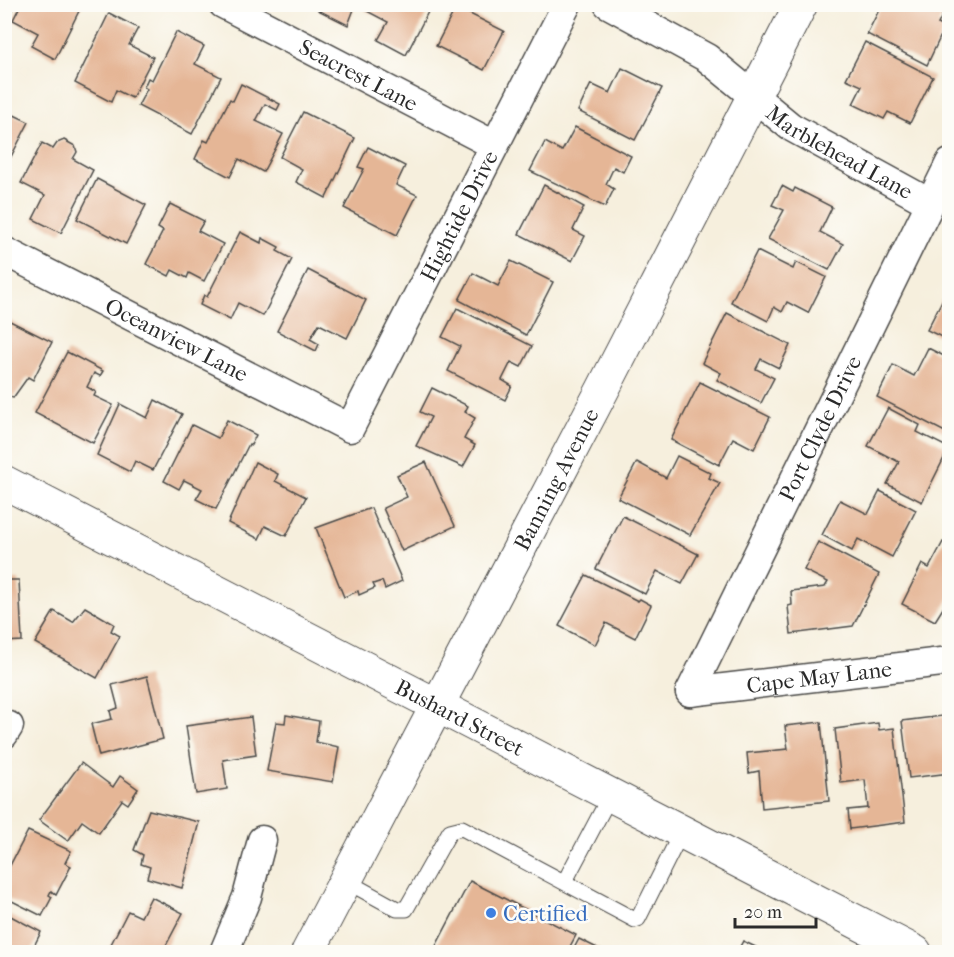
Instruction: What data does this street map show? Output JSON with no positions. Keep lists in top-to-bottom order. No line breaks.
{"streets":{"street":["Seacrest Lane","Marblehead Lane","Hightide Drive","Oceanview Lane","Port Clyde Drive","Banning Avenue","Cape May Lane","Bushard Street"]},"crossings":[["Seacrest Lane","Hightide Drive"],["Marblehead Lane","Port Clyde Drive"],["Marblehead Lane","Banning Avenue"],["Hightide Drive","Oceanview Lane"],["Port Clyde Drive","Cape May Lane"],["Banning Avenue","Bushard Street"]],"places":["Certified"],"scale_bar":"20 m"}
